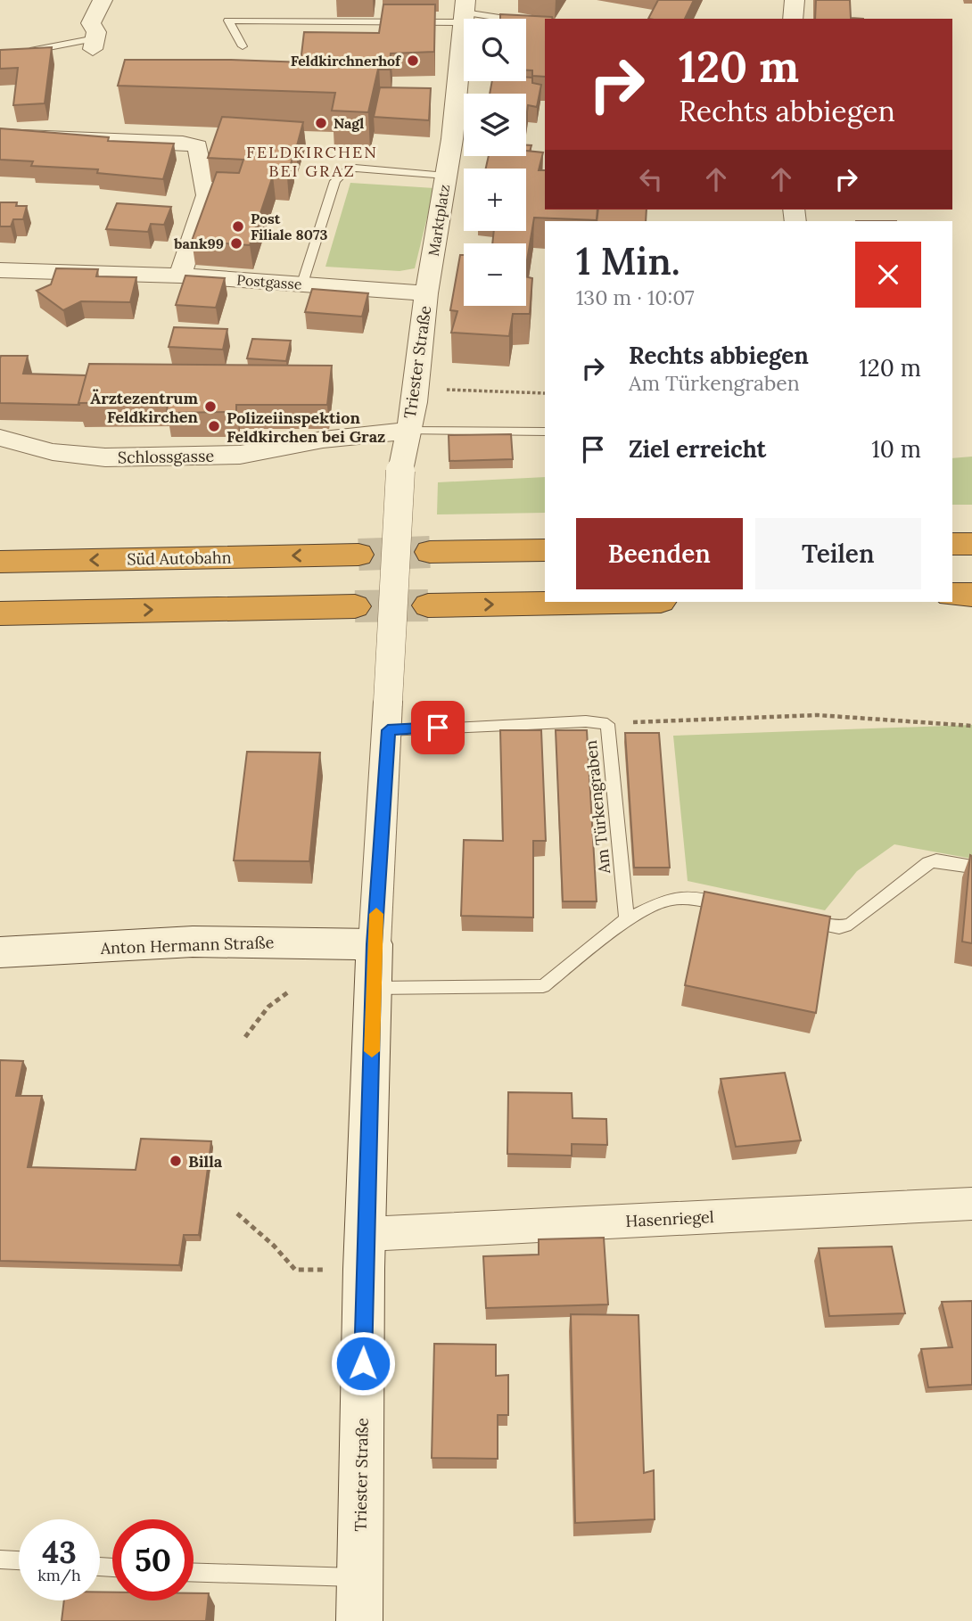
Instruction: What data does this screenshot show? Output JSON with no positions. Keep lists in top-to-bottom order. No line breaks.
{"streets":{"highway":["Süd Autobahn"],"main road":["Triester Straße","Anton Hermann Straße"],"street":["Marktplatz","Postgasse","Schlossgasse","Hasenriegel"],"lane":["Am Türkengraben"]},"crossings":[["Marktplatz","Postgasse"],["Marktplatz","Triester Straße"],["Postgasse","Triester Straße"],["Triester Straße","Schlossgasse"],["Triester Straße","Am Türkengraben"],["Triester Straße","Anton Hermann Straße"],["Triester Straße","Hasenriegel"]],"districts":["FELDKIRCHEN BEI GRAZ"],"places":["Feldkirchnerhof","Nagl","Post Filiale 8073","bank99","Ärztezentrum Feldkirchen","Polizeiinspektion Feldkirchen bei Graz","Billa"],"page":{"map_buttons":["+","−"],"turn":["120 m","Rechts abbiegen"],"heading":["1 Min.","130 m · 10:07"],"list":[{"name":"Rechts abbiegen","note":"Am Türkengraben","value":"120 m"},{"name":"Ziel erreicht","value":"10 m"}],"buttons":["Beenden","Teilen"],"speed":"43 km/h","limit":"50"}}
